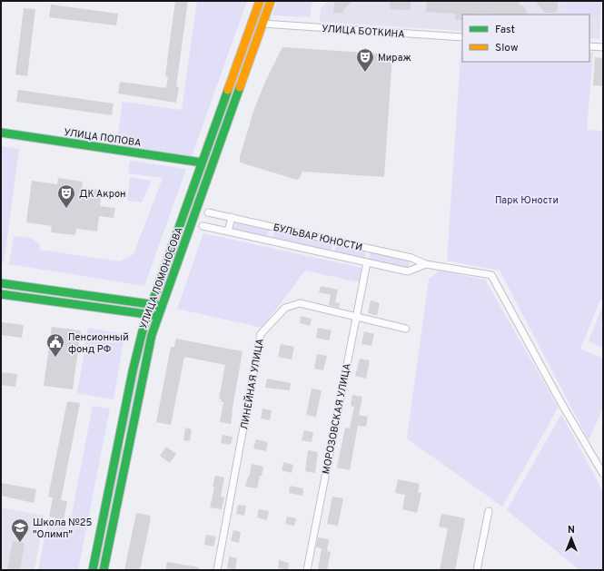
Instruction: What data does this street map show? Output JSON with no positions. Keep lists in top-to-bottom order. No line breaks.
{"streets":{"main road":["УЛИЦА ПОПОВА","УЛИЦА ЛОМОНОСОВА"],"street":["УЛИЦА БОТКИНА","БУЛЬВАР ЮНОСТИ","ЛИНЕЙНАЯ УЛИЦА","МОРОЗОВСКАЯ УЛИЦА"]},"crossings":[["УЛИЦА БОТКИНА","УЛИЦА ЛОМОНОСОВА"],["УЛИЦА ПОПОВА","УЛИЦА ЛОМОНОСОВА"],["ЛИНЕЙНАЯ УЛИЦА","МОРОЗОВСКАЯ УЛИЦА"]],"parks":["Парк Юности"],"places":{"theatre":["Мираж","ДК Акрон"],"public building":["Пенсионный фонд РФ"],"school or university":["Школа №25 \"Олимп\""]},"legend":["Fast","Slow"],"north":"top"}
